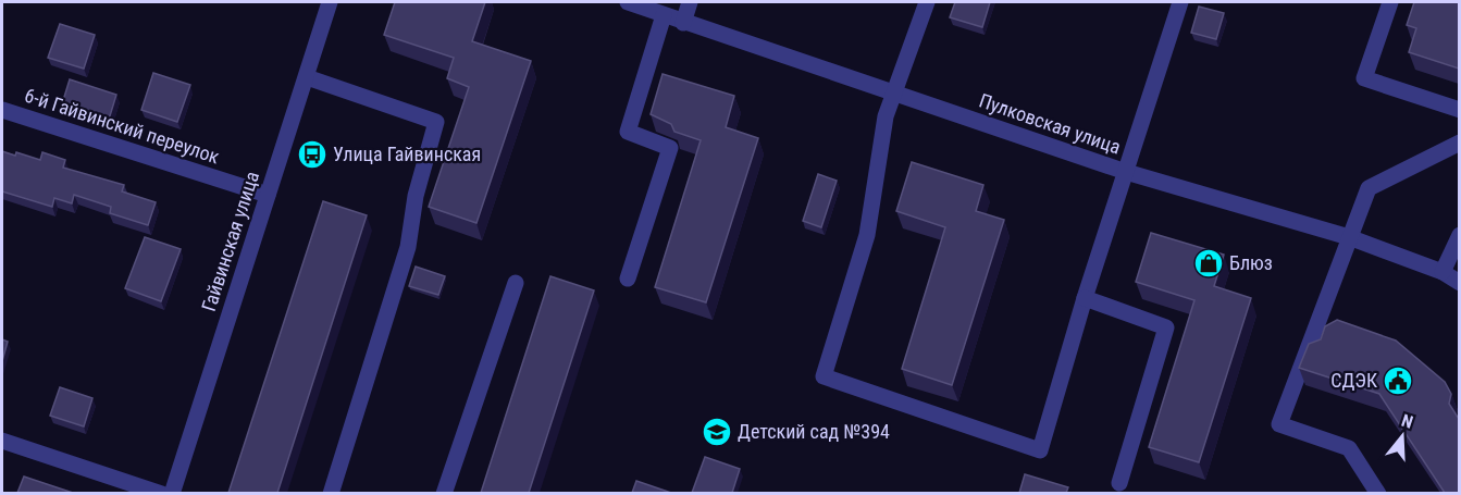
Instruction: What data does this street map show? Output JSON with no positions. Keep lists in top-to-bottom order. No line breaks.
{"streets":{"street":["Пулковская улица","6-й Гайвинский переулок","Гайвинская улица"]},"crossings":[["6-й Гайвинский переулок","Гайвинская улица"]],"places":{"bus stop":["Улица Гайвинская"],"shop":["Блюз"],"public building":["СДЭК"],"school or university":["Детский сад №394"]},"north":"top"}
